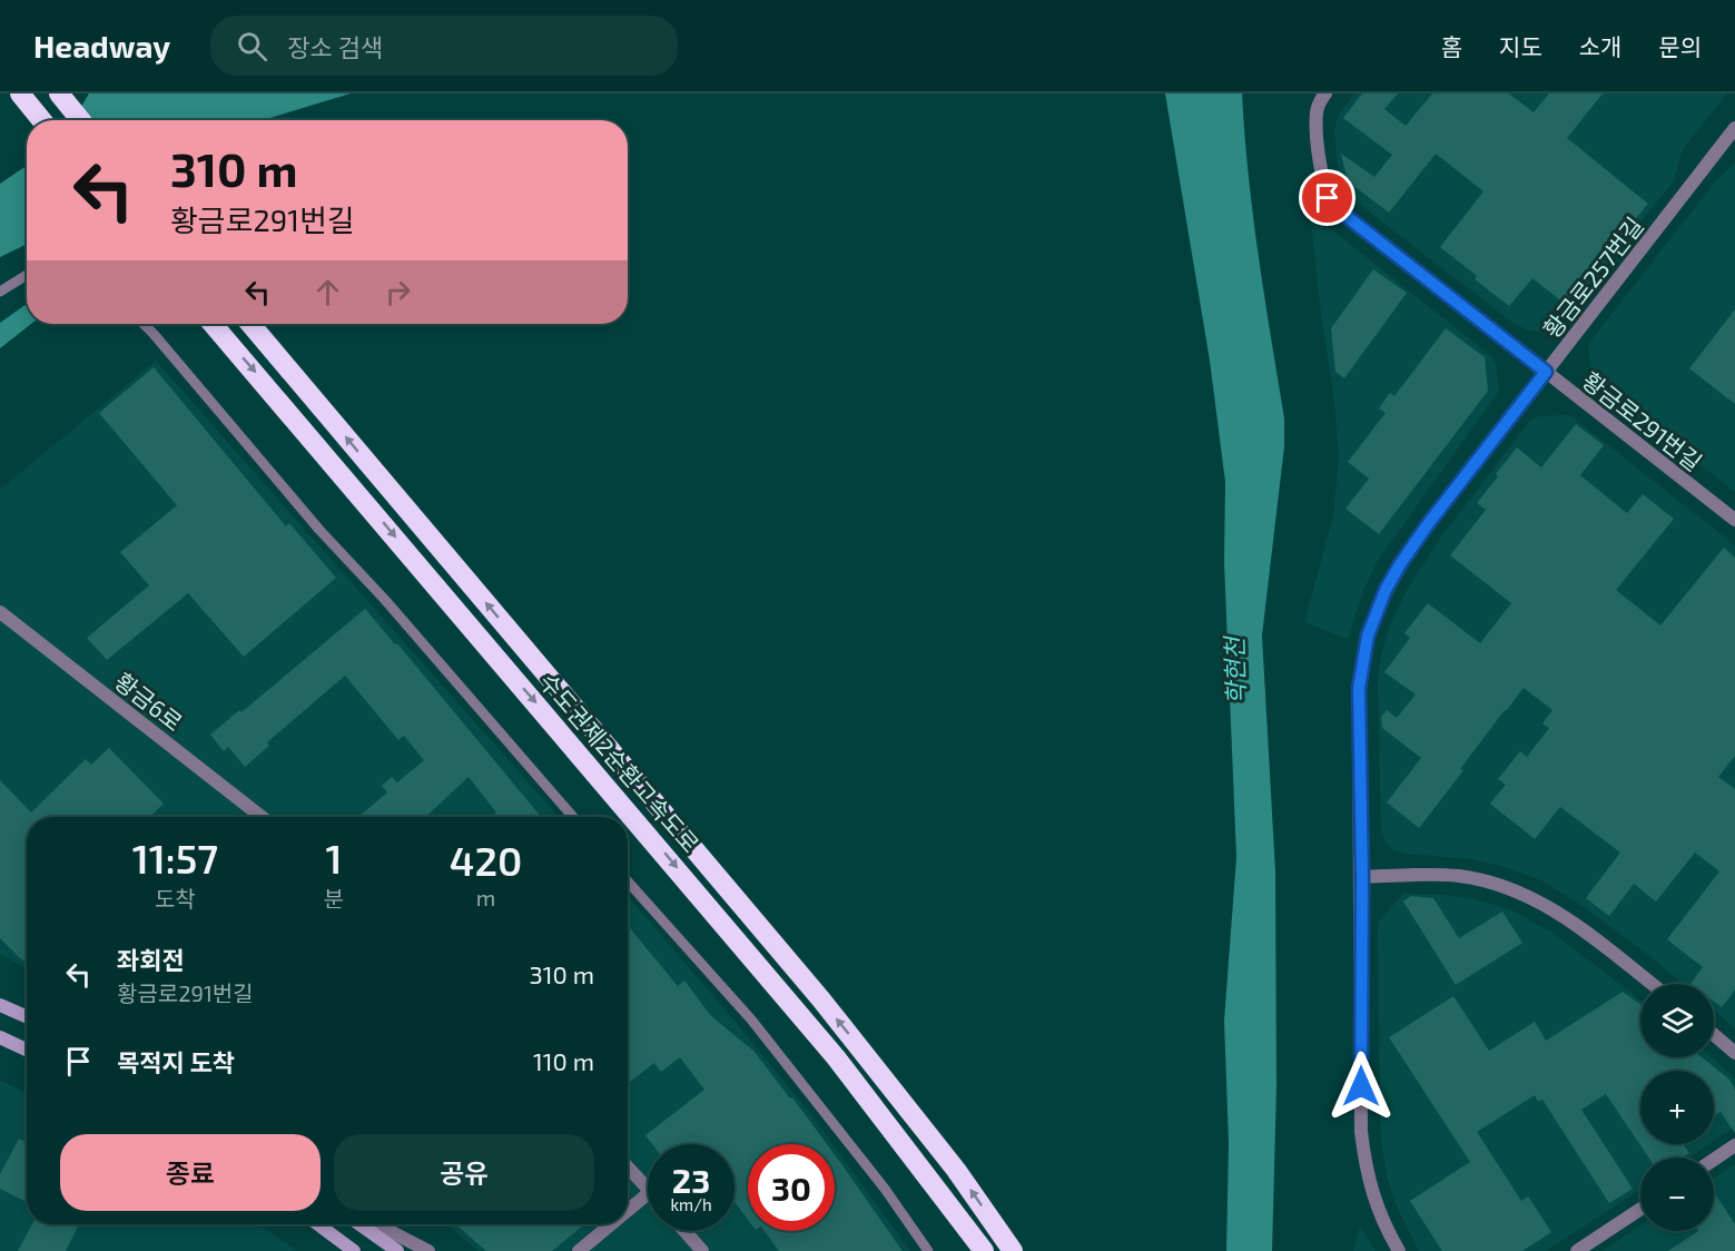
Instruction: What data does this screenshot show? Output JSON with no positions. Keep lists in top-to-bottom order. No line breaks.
{"streets":{"highway":["수도권제2순환고속도로"],"street":["황금로257번길","황금로291번길","황금6로"]},"crossings":[["황금로257번길","황금로291번길"]],"water":["학현천"],"page":{"header":"Headway","search":"장소 검색","nav":["홈","지도","소개","문의"],"turn":["310 m","황금로291번길"],"eta":["11:57","도착","1","분","420","m"],"list":[{"name":"좌회전","note":"황금로291번길","value":"310 m"},{"name":"목적지 도착","value":"110 m"}],"map_buttons":["+","−"],"buttons":["종료","공유"],"speed":"23 km/h","limit":"30"}}
